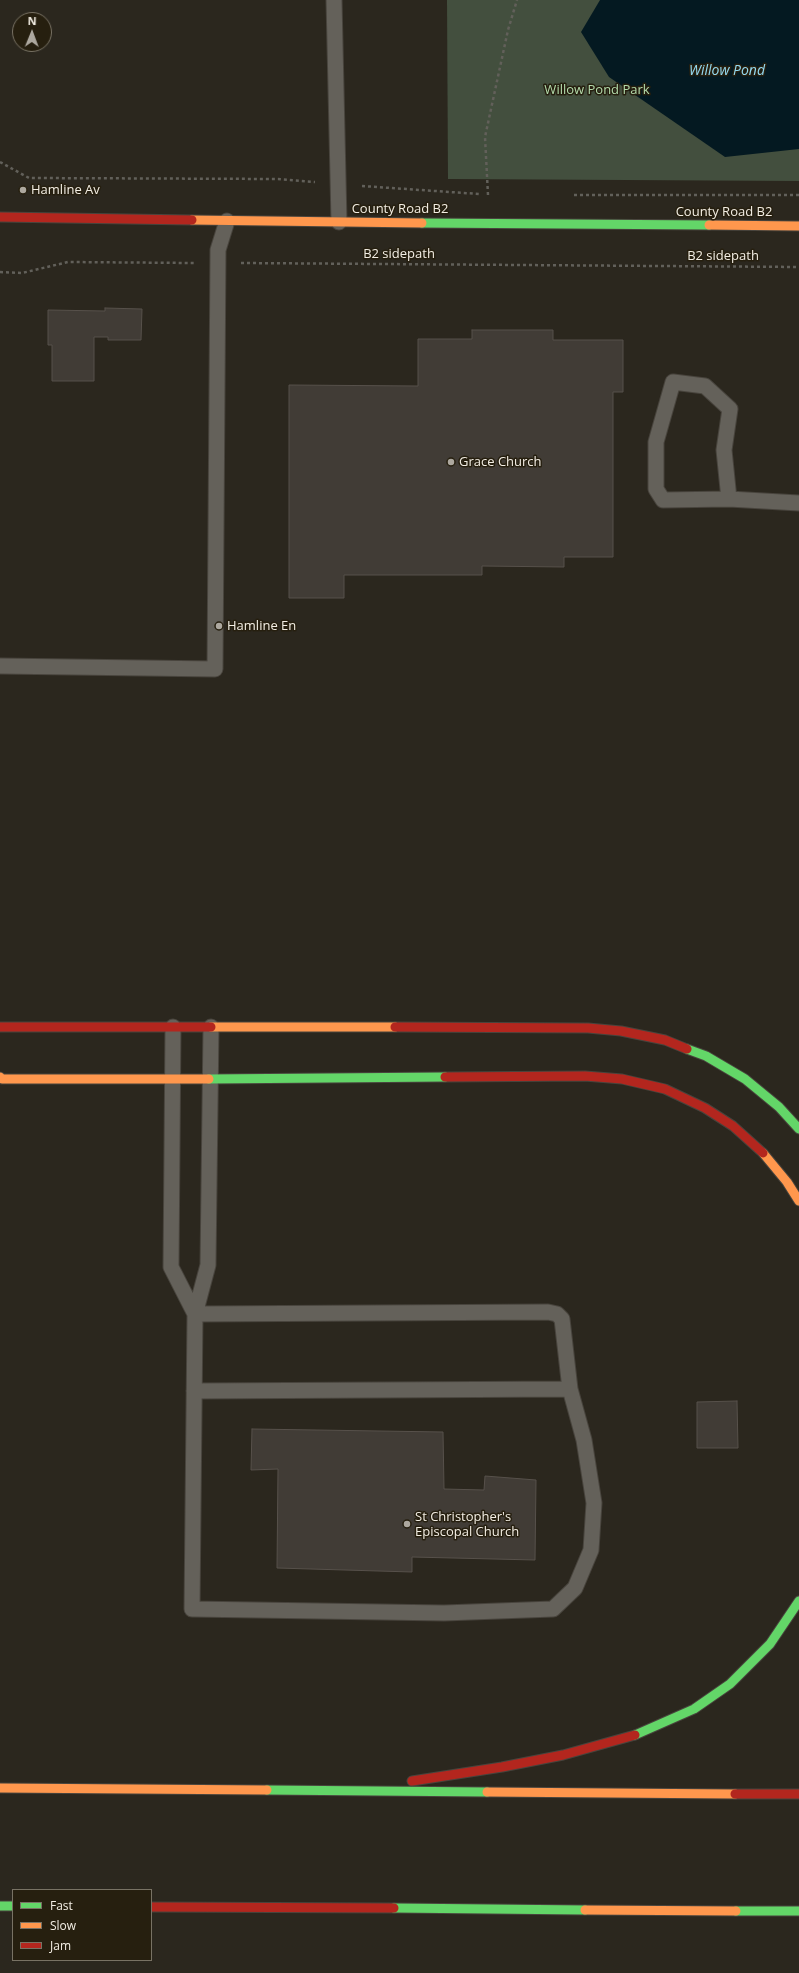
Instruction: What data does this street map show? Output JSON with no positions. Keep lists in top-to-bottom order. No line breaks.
{"streets":{"main road":["County Road B2"],"path":["B2 sidepath"]},"water":["Willow Pond"],"parks":["Willow Pond Park"],"places":["Hamline Av","Grace Church","Hamline En","St Christopher's Episcopal Church"],"legend":["Fast","Slow","Jam"],"north":"top"}
